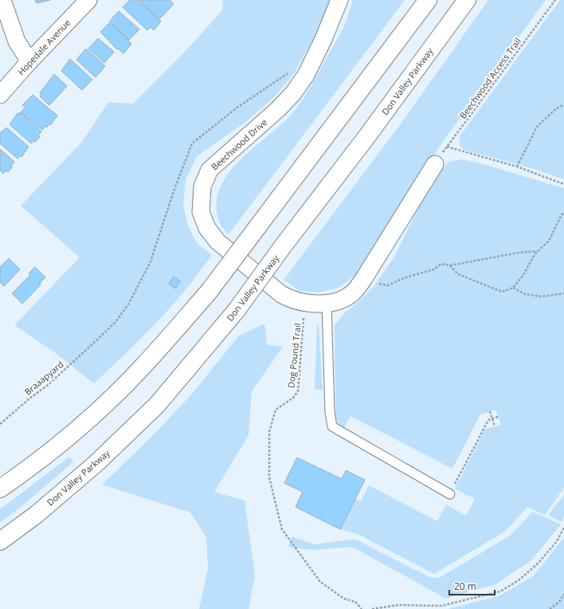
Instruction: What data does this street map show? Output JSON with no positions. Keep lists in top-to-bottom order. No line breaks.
{"streets":{"highway":["Don Valley Parkway"],"street":["Hopedale Avenue","Beechwood Drive"],"path":["Beechwood Access Trail","Dog Pound Trail","Braaapyard"]},"crossings":[["Beechwood Access Trail","Beechwood Drive"],["Beechwood Drive","Dog Pound Trail"]],"scale_bar":"20 m"}
